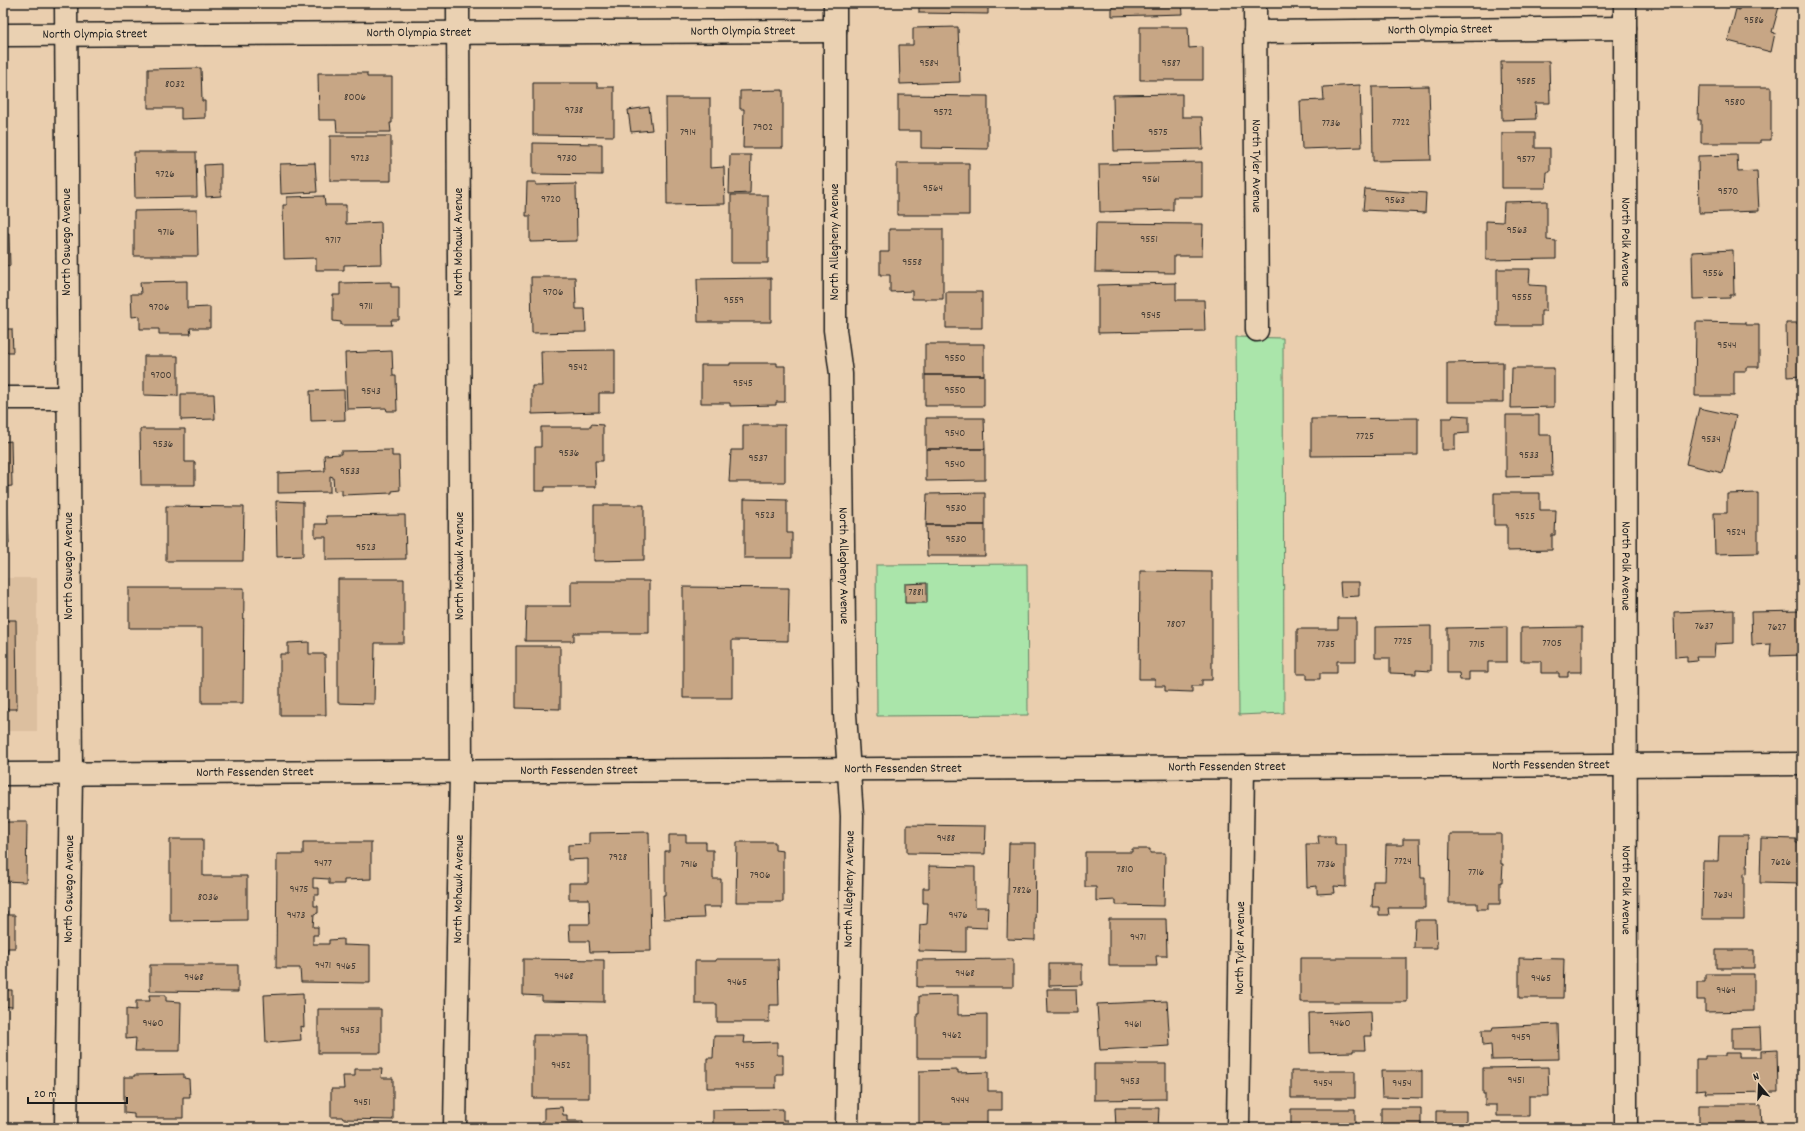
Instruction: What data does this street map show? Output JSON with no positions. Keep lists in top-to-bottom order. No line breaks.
{"streets":{"street":["North Olympia Street","North Tyler Avenue","North Oswego Avenue","North Mohawk Avenue","North Allegheny Avenue","North Polk Avenue","North Fessenden Street"]},"crossings":[["North Olympia Street","North Tyler Avenue"],["North Olympia Street","North Oswego Avenue"],["North Olympia Street","North Mohawk Avenue"],["North Olympia Street","North Allegheny Avenue"],["North Olympia Street","North Polk Avenue"],["North Tyler Avenue","North Fessenden Street"],["North Oswego Avenue","North Fessenden Street"],["North Mohawk Avenue","North Fessenden Street"],["North Allegheny Avenue","North Fessenden Street"],["North Polk Avenue","North Fessenden Street"]],"house_numbers":["9586","9584","9587","9585","8032","8006","9580","9738","9572","7722","7736","7902","7914","9575","9723","9730","9577","9726","9561","9564","9570","9720","9563","9563","9716","9551","9717","9558","9556","9706","9555","9559","9711","9706","9545","9544","9550","9542","9700","9545","9550","9543","9540","7725","9534","9536","9536","9533","9537","9540","9533","9530","9523","9525","9524","9530","9523","7881","7807","7637","7627","7725","7705","7735","7715","9488","7928","7724","7626","9477","7916","7736","7810","7716","7906","9475","7826","7634","8036","9473","9476","9471","9471","9465","9468","9468","9468","9465","9465","9464","9460","9460","9461","9453","9462","9459","9452","9455","9451","9453","9454","9454","9444","9451"],"scale_bar":"20 m","north":"top"}
